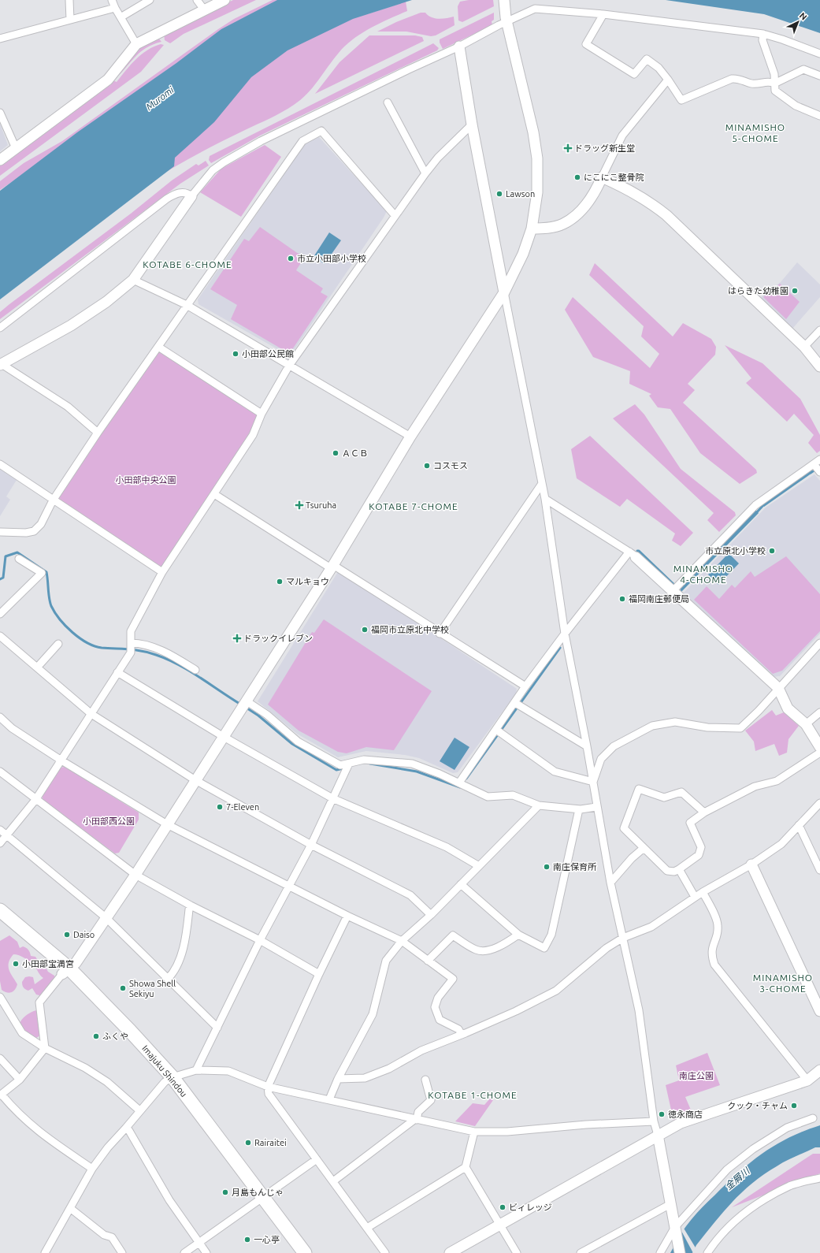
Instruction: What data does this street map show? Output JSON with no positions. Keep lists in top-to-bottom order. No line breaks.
{"streets":{"highway":["Imajuku Shindou"]},"districts":["MINAMISHO 5-CHOME","KOTABE 6-CHOME","KOTABE 7-CHOME","MINAMISHO 4-CHOME","MINAMISHO 3-CHOME","KOTABE 1-CHOME"],"water":["Muromi","金屑川"],"parks":["小田部中央公園","小田部西公園","南庄公園"],"places":{"health":["ドラッグ新生堂","Tsuruha","ドラックイレブン"],"other":["にこにこ整骨院","Lawson","市立小田部小学校","はらきた幼稚園","小田部公民館","ＡＣＢ","コスモス","市立原北小学校","マルキョウ","福岡南庄郵便局","福岡市立原北中学校","7-Eleven","南庄保育所","Daiso","小田部宝満宮","Showa Shell Sekiyu","ふくや","クック・チャム","徳永商店","Rairaitei","月島もんじゃ","ビィレッジ","一心亭"]},"north":"top right"}
